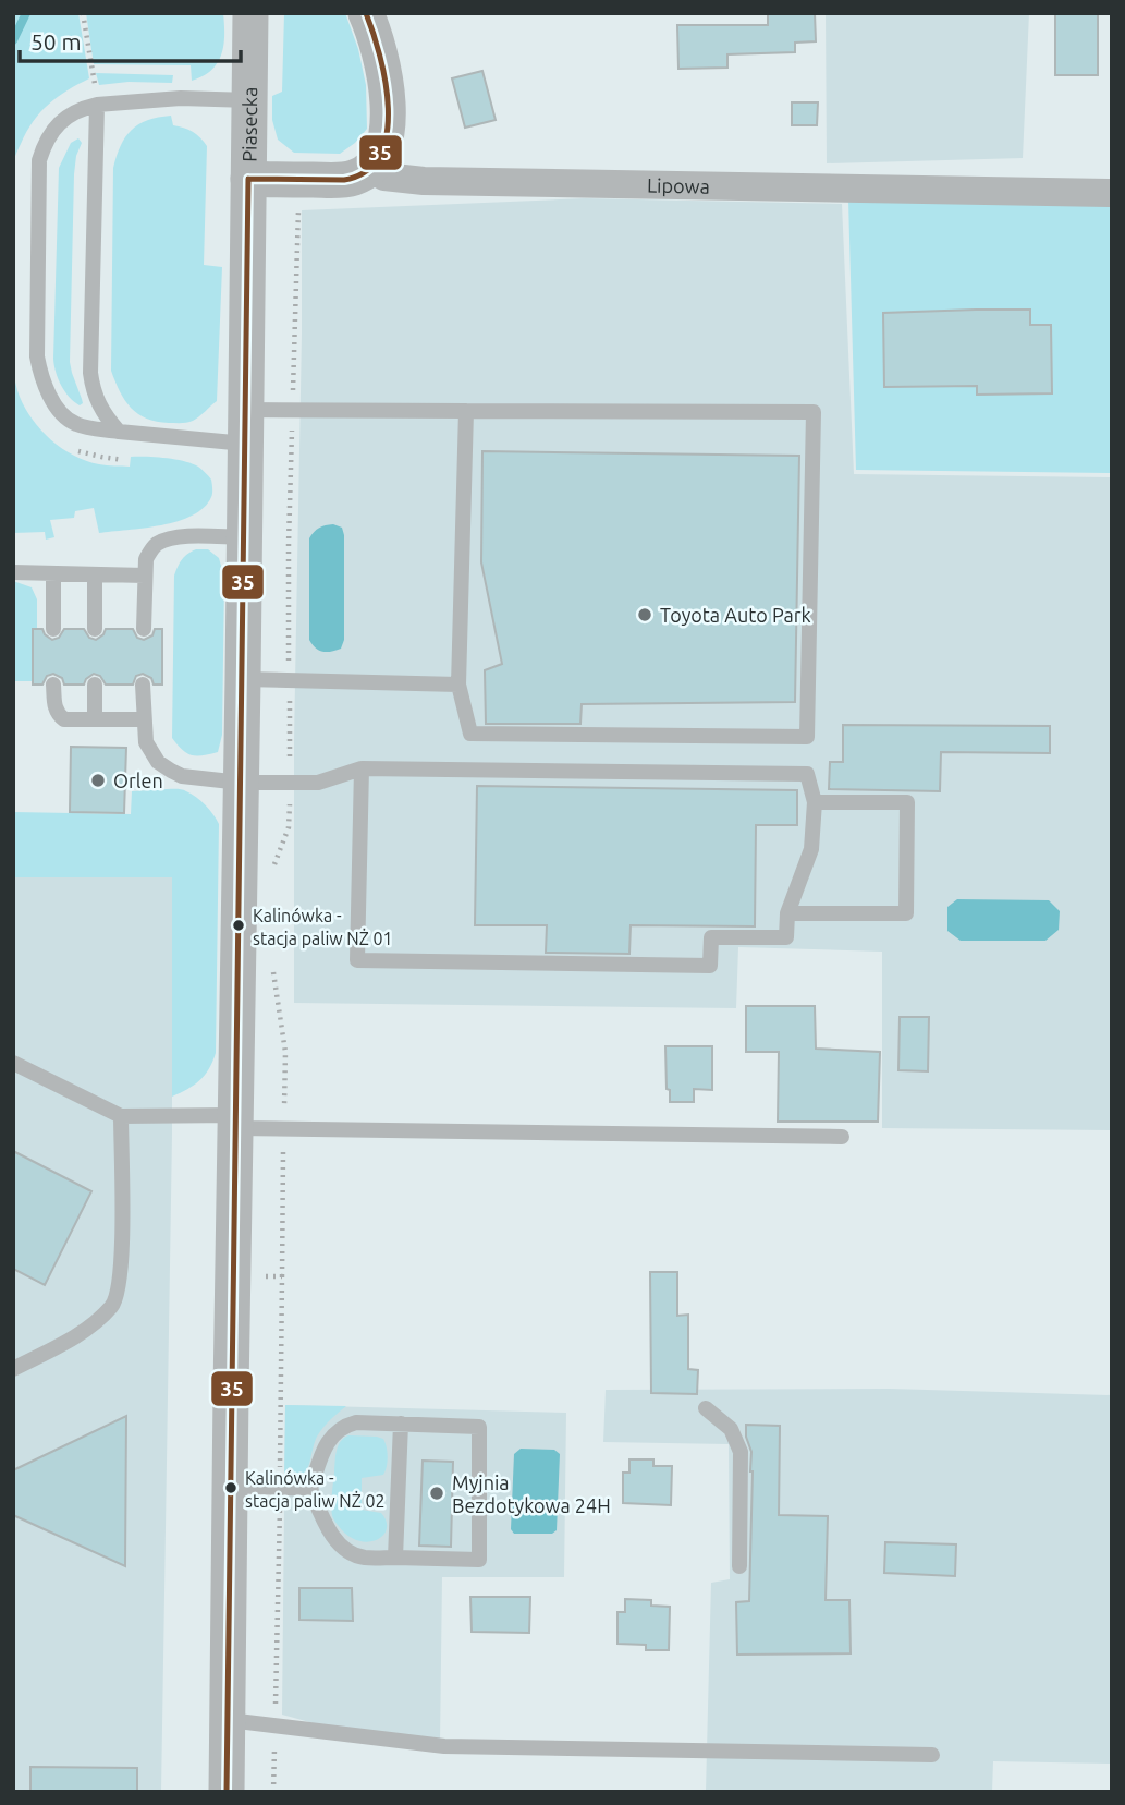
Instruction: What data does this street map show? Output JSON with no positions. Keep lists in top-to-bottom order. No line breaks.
{"streets":{"street":["Piasecka","Lipowa"]},"places":["Toyota Auto Park","Orlen","Kalinówka - stacja paliw NŻ 01","Kalinówka - stacja paliw NŻ 02","Myjnia Bezdotykowa 24H"],"lines":["transit line 35"],"scale_bar":"50 m"}
